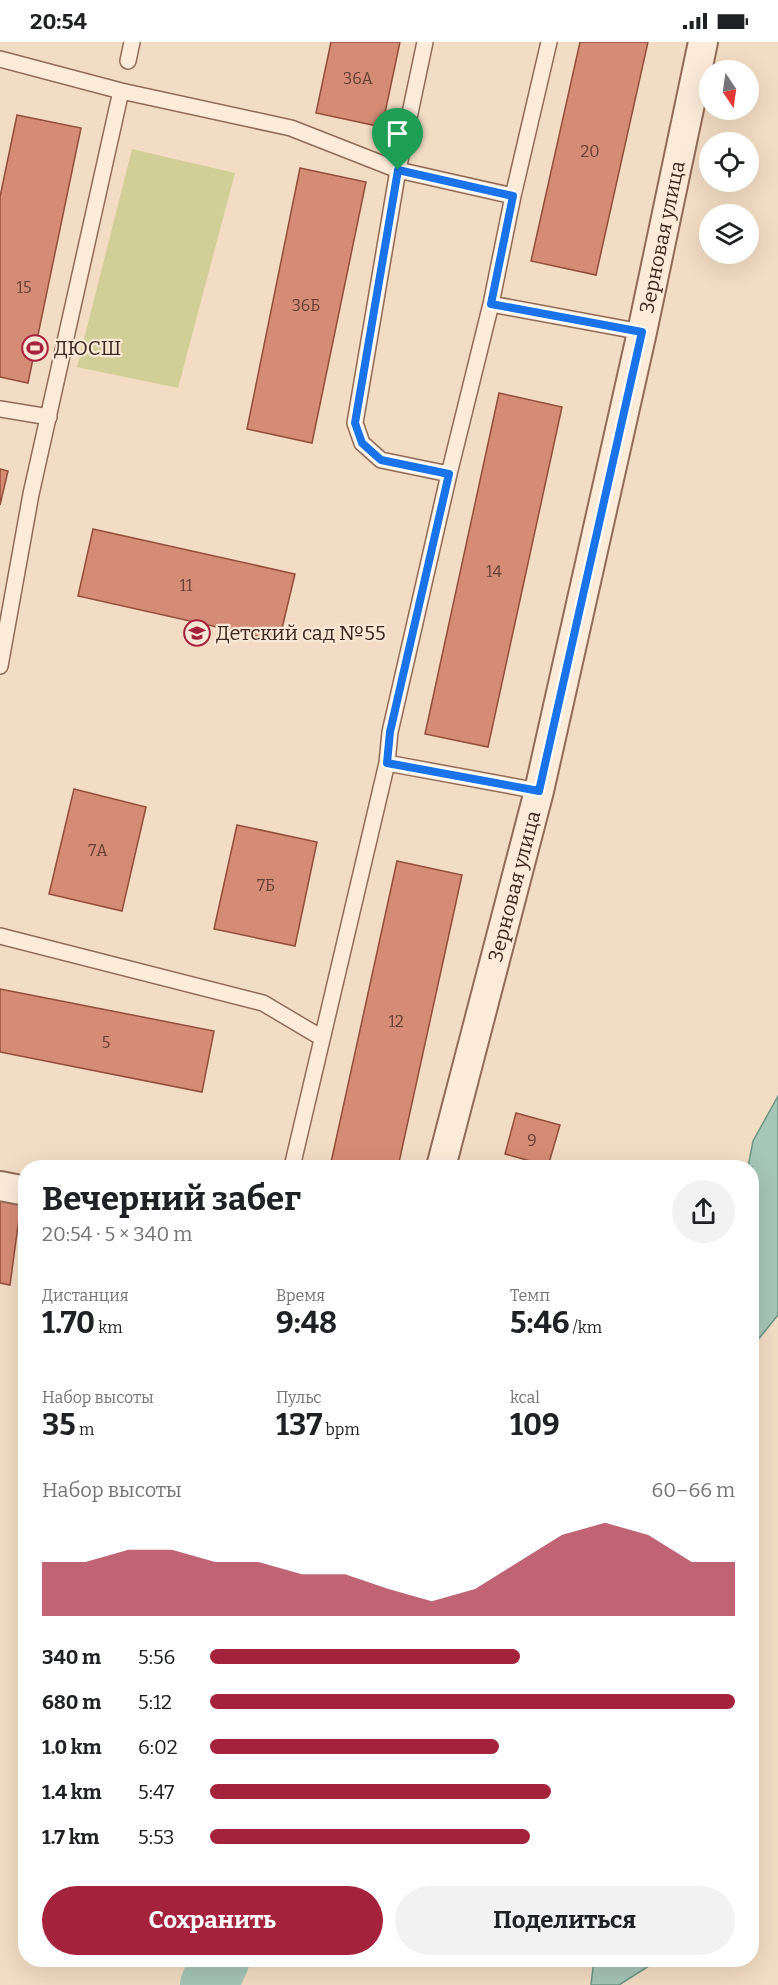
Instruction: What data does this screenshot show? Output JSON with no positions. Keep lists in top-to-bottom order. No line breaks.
{"streets":{"street":["Зерновая улица"]},"places":{"sports":["ДЮСШ"],"school or university":["Детский сад №55"]},"house_numbers":["36А","20","15","36Б","14","11","7А","7Б","12","5","9"],"north":"bottom","page":{"status":"20:54","heading":["Вечерний забег","20:54 · 5 × 340 m"],"stats":[["Дистанция","1.70 km"],["Время","9:48"],["Темп","5:46 /km"],["Набор высоты","35 m"],["Пульс","137 bpm"],["kcal","109"]],"chart":["Набор высоты","60–66 m"],"list":[{"name":"340 m","note":"5:56"},{"name":"680 m","note":"5:12"},{"name":"1.0 km","note":"6:02"},{"name":"1.4 km","note":"5:47"},{"name":"1.7 km","note":"5:53"}],"buttons":["Сохранить","Поделиться"]}}
